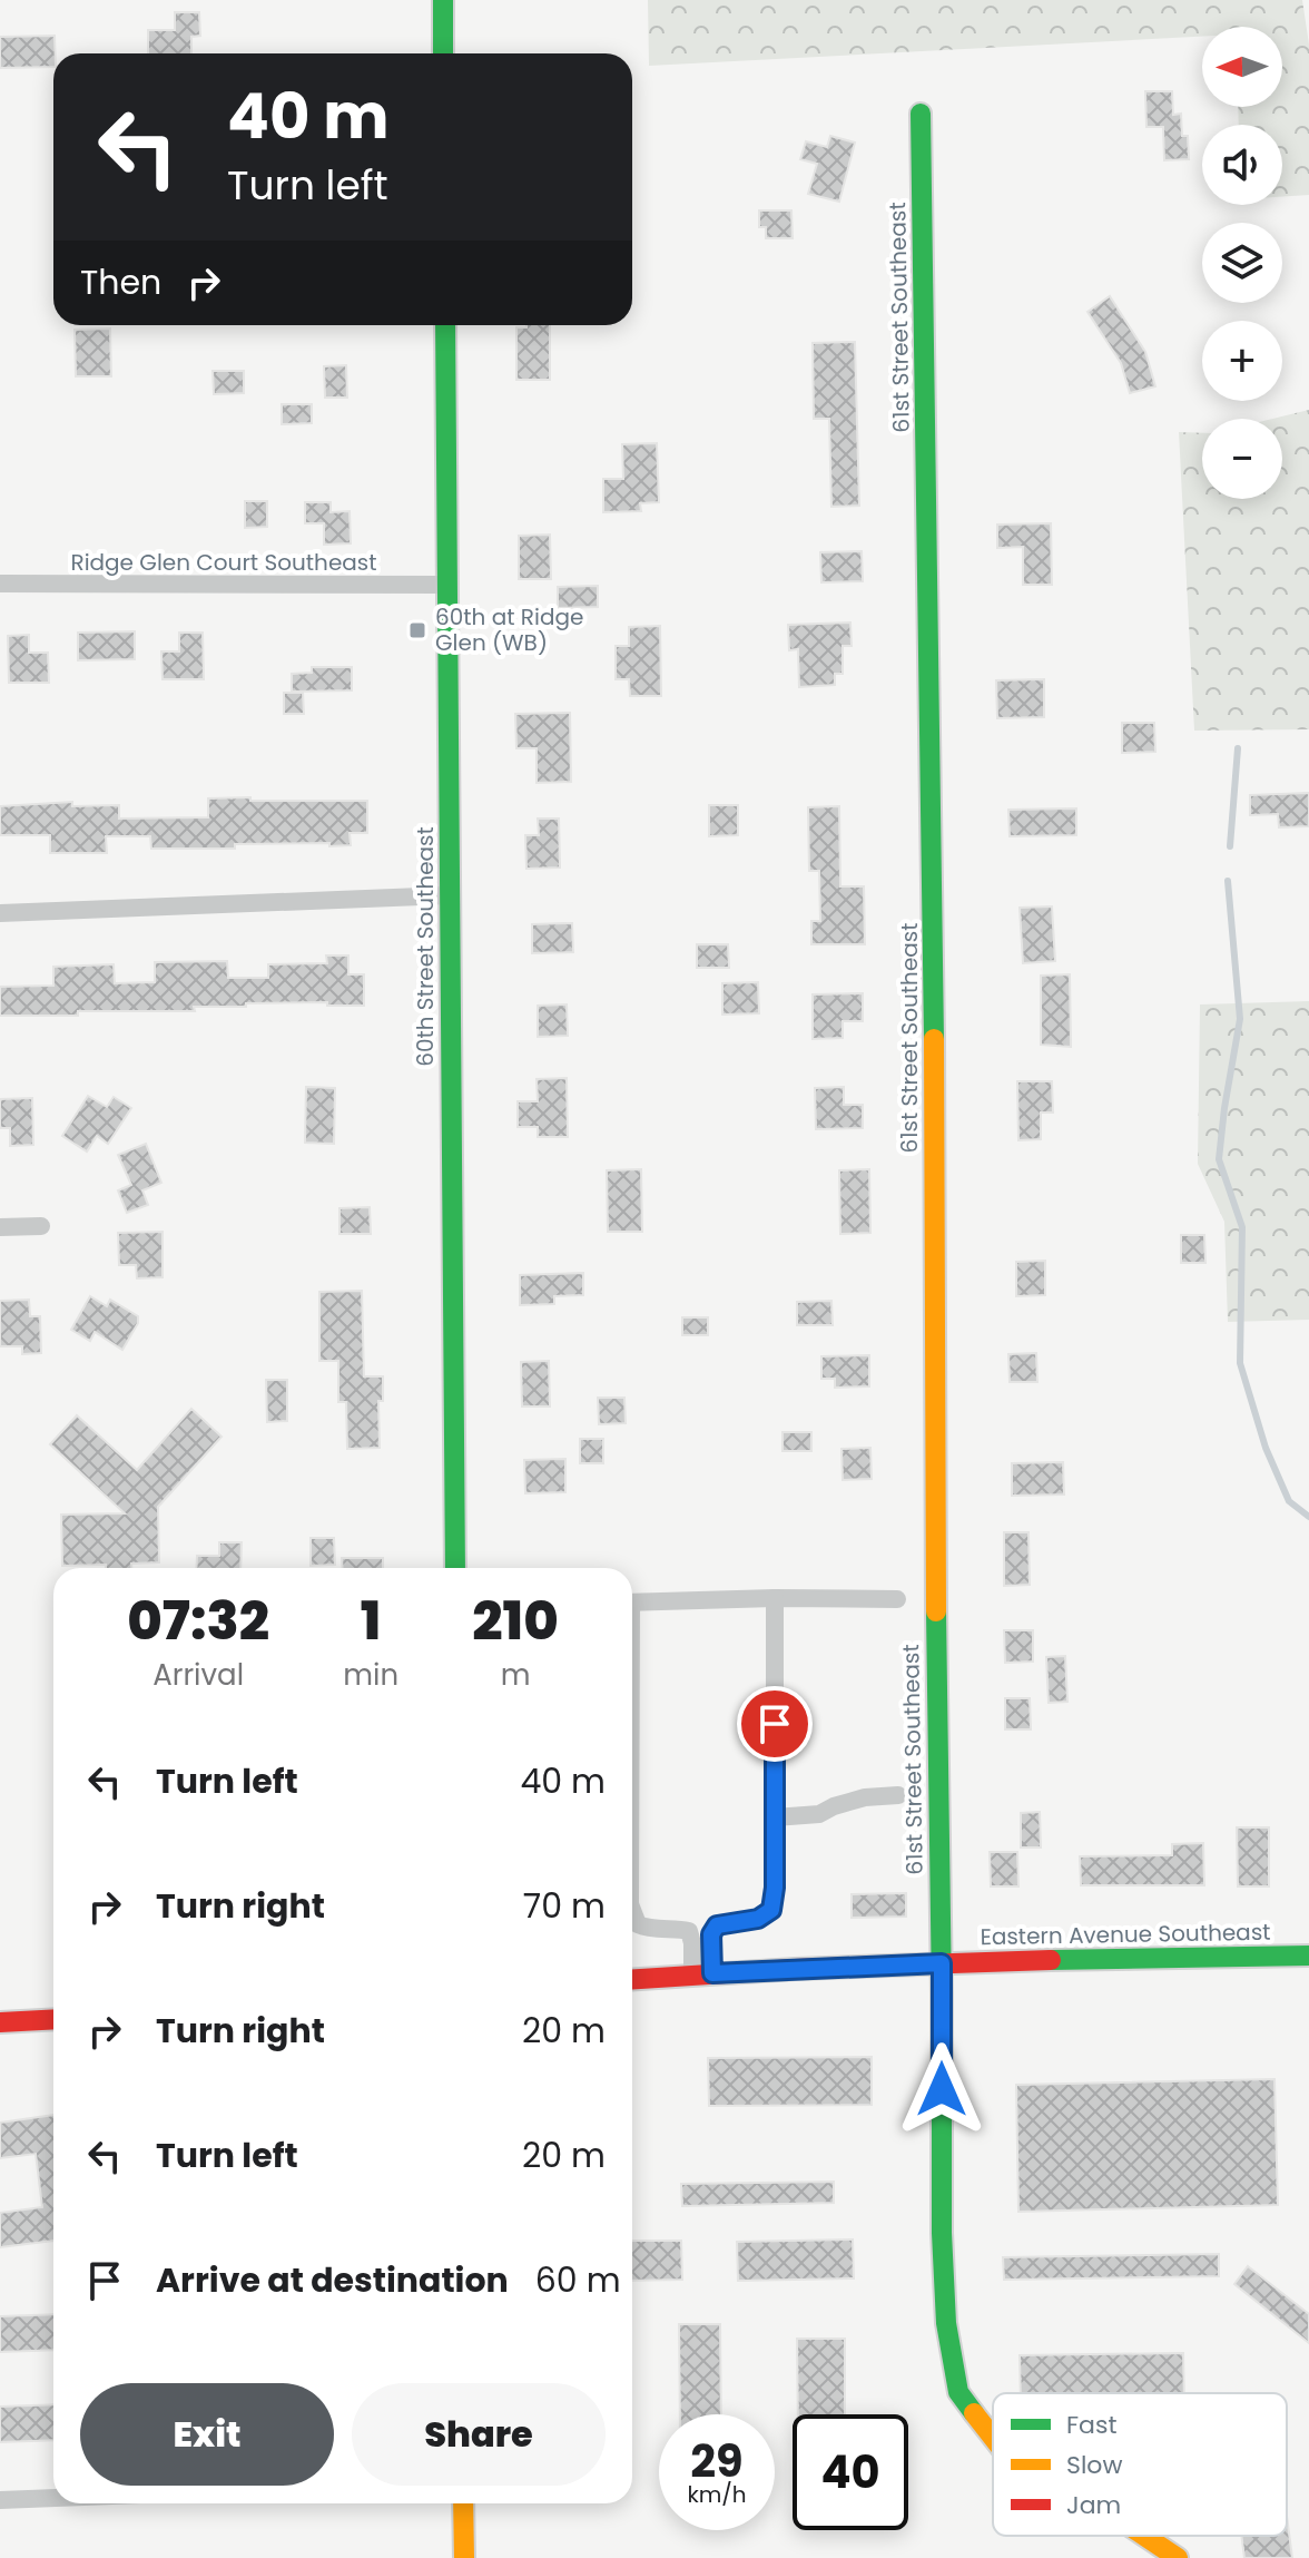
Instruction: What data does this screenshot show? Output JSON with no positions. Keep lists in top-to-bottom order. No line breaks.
{"streets":{"street":["61st Street Southeast","Ridge Glen Court Southeast","60th Street Southeast","Eastern Avenue Southeast"]},"crossings":[["61st Street Southeast","Eastern Avenue Southeast"],["Ridge Glen Court Southeast","60th Street Southeast"]],"places":{"transit":["60th at Ridge Glen (WB)"]},"legend":["Fast","Slow","Jam"],"north":"left","page":{"map_buttons":["+","−"],"turn":["40 m","Turn left"],"then":"Then","eta":["07:32","Arrival","1","min","210","m"],"list":[{"name":"Turn left","value":"40 m"},{"name":"Turn right","value":"70 m"},{"name":"Turn right","value":"20 m"},{"name":"Turn left","value":"20 m"},{"name":"Arrive at destination","value":"60 m"}],"buttons":["Exit","Share"],"speed":"29 km/h","limit":"40"}}
